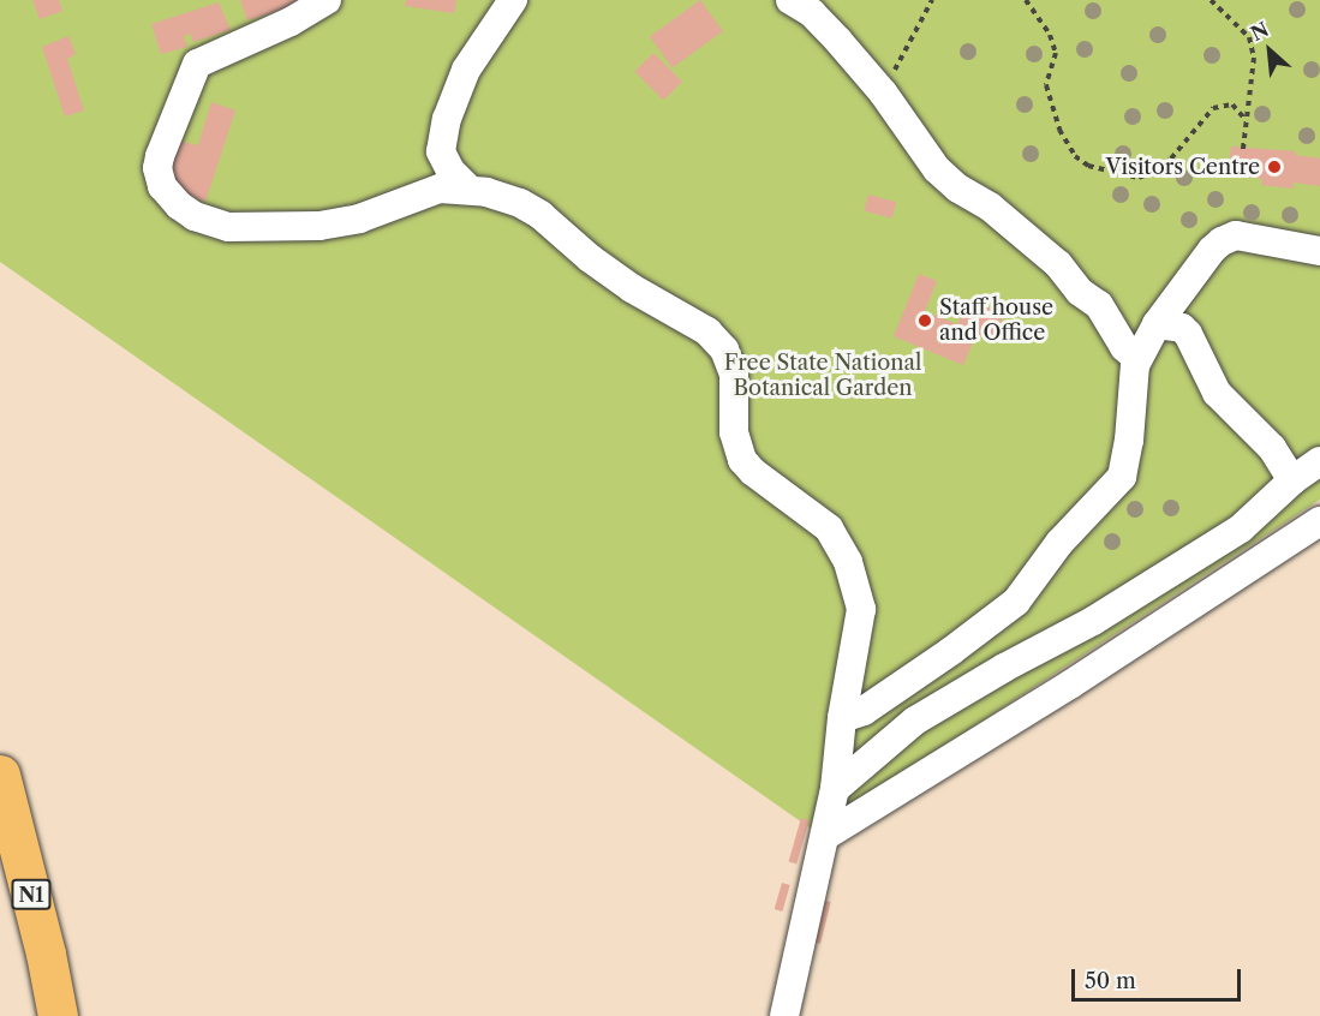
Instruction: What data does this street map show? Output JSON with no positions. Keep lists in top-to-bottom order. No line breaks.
{"streets":{"highway":["N1"]},"parks":["Free State National Botanical Garden"],"places":["Visitors Centre","Staff house and Office"],"scale_bar":"50 m","north":"top left"}
